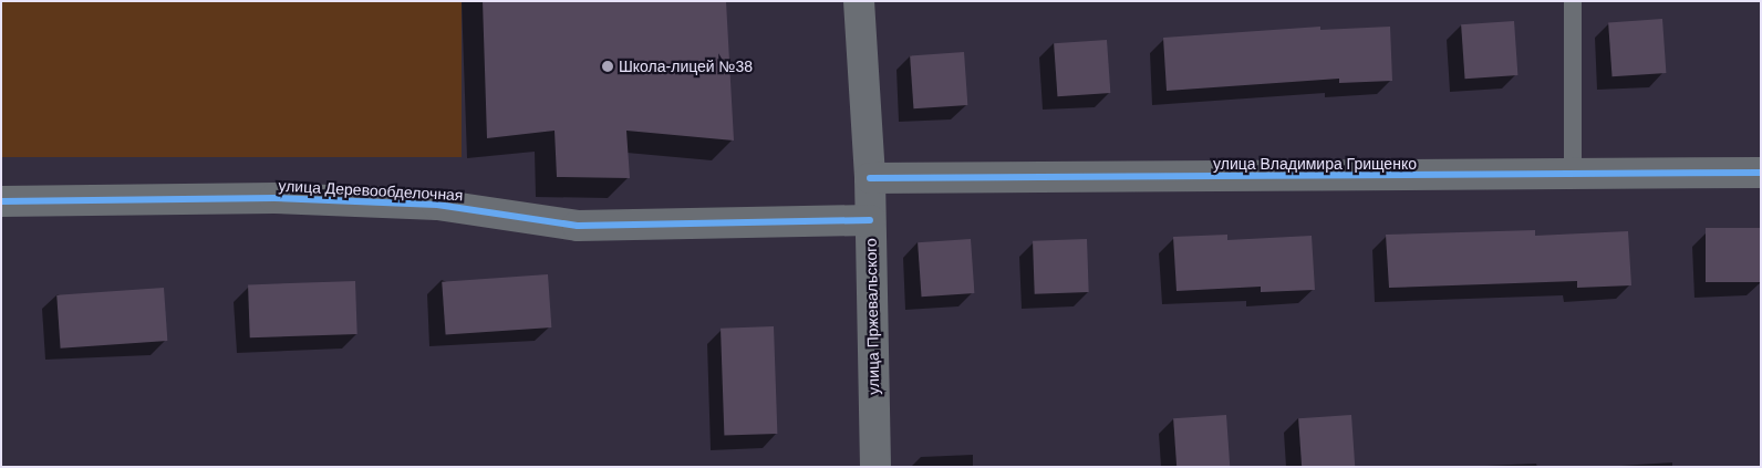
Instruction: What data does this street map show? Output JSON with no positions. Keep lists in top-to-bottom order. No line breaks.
{"streets":{"street":["улица Владимира Грищенко","улица Деревообделочная","улица Пржевальского"]},"crossings":[["улица Владимира Грищенко","улица Пржевальского"],["улица Деревообделочная","улица Пржевальского"]],"places":["Школа-лицей №38"]}
